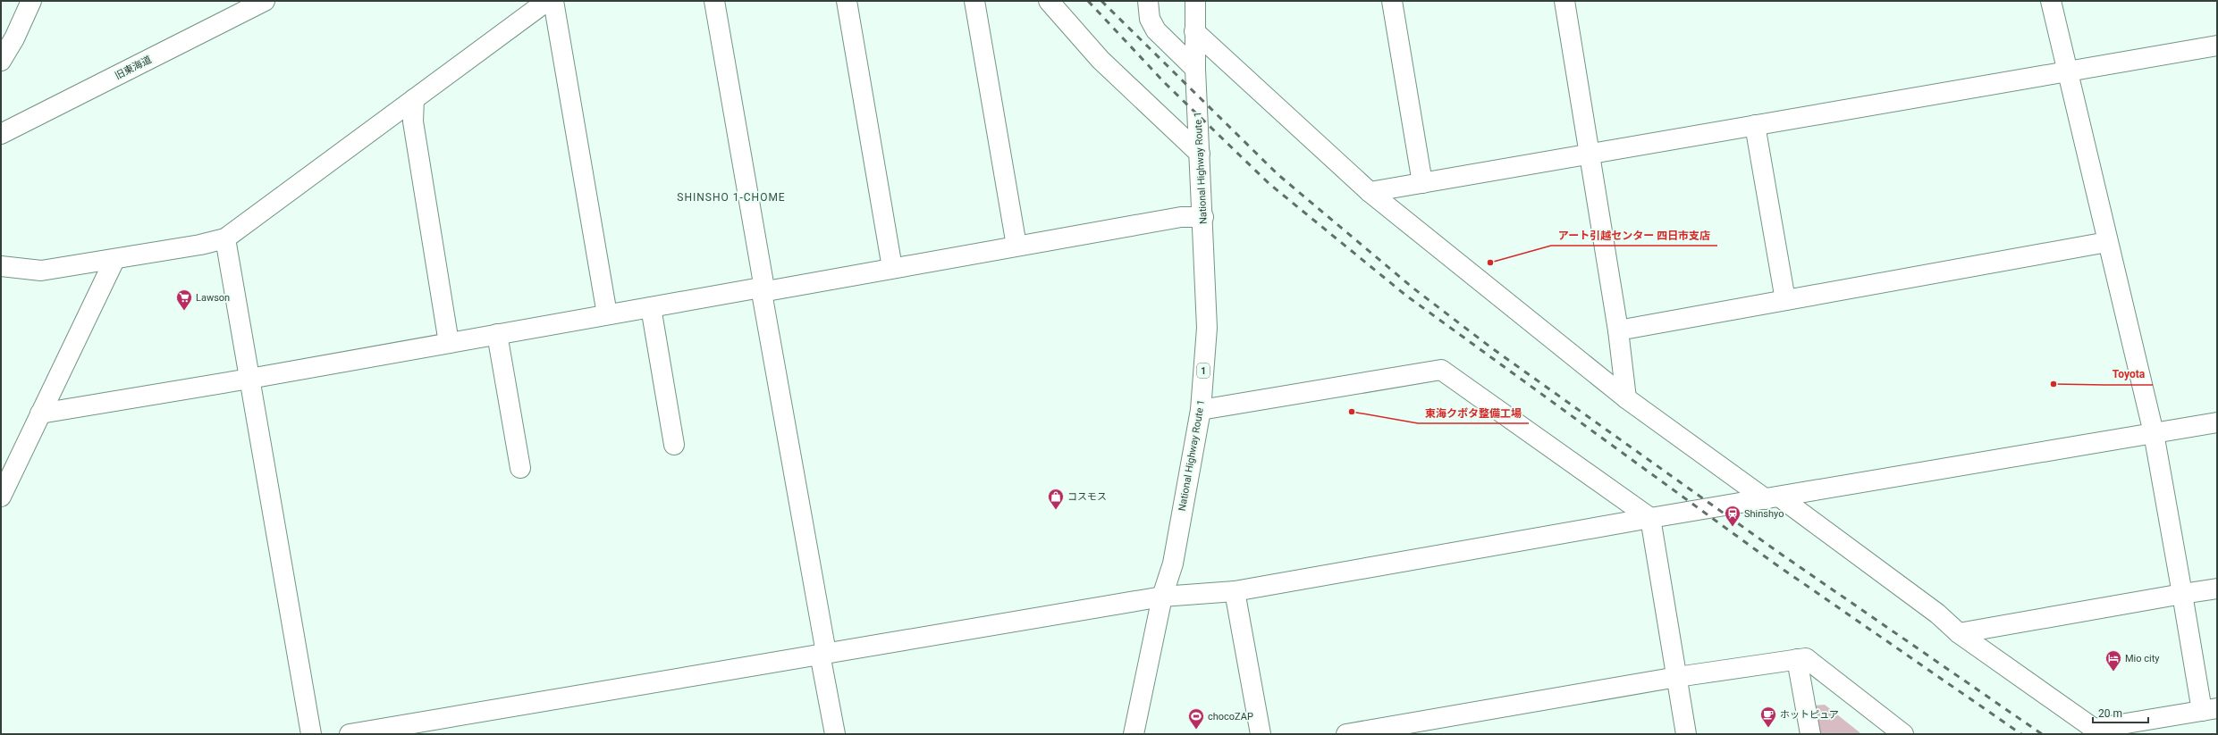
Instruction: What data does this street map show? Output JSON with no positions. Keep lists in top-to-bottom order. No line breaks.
{"streets":{"main road":["旧東海道","National Highway Route 1","1"]},"districts":["SHINSHO 1-CHOME"],"places":{"other":["アート引越センター 四日市支店","Toyota","東海クボタ整備工場"],"supermarket":["Lawson"],"shop":["コスモス"],"station":["Shinshyo"],"hotel":["Mio city"],"cafe":["ホットピュア"],"sports":["chocoZAP"]},"scale_bar":"20 m"}
